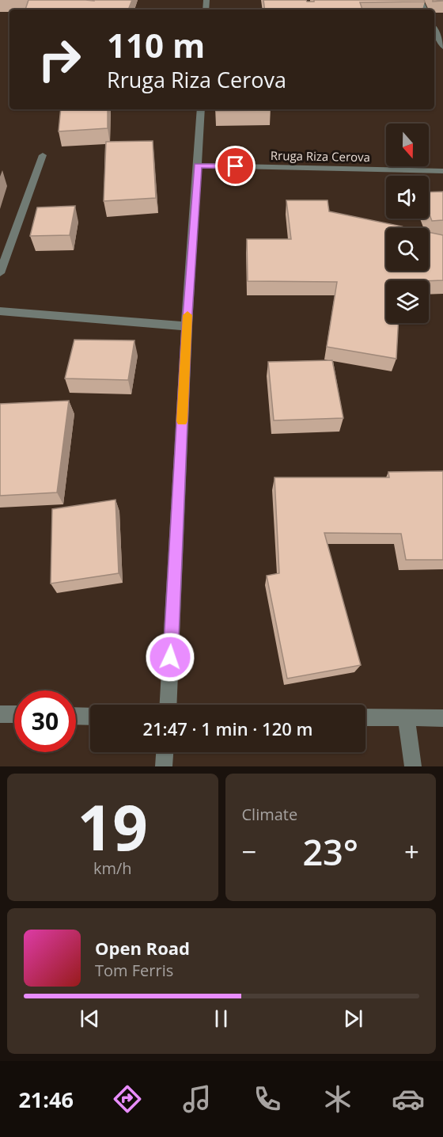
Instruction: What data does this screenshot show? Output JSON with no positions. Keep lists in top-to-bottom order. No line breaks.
{"streets":{"street":["Rruga Riza Cerova"]},"north":"bottom","page":{"turn":["110 m","Rruga Riza Cerova"],"limit":"30","trip":"21:47 · 1 min · 120 m","tile":[["19","km/h"],"Climate"],"heat":["−","23°","+"],"song":["Open Road","Tom Ferris"],"tabs":"21:46"}}
